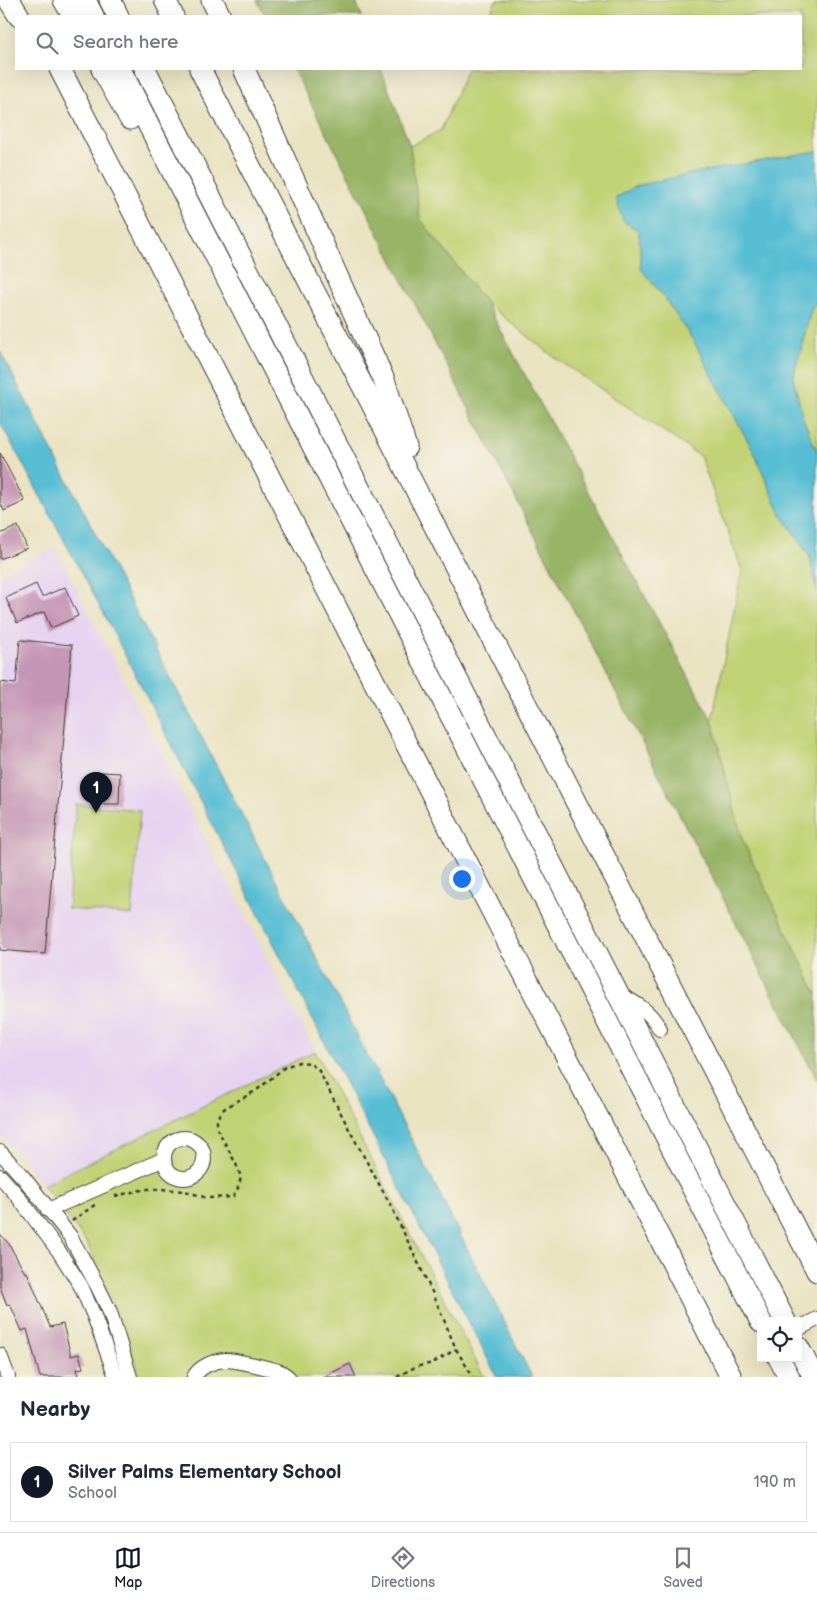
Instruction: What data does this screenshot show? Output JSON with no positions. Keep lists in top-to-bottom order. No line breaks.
{"page":{"search":"Search here","pins":"1","heading":"Nearby","list":[{"mark":"1","name":"Silver Palms Elementary School","note":"School","value":"190 m"}],"nav":["Map","Directions","Saved"]}}
